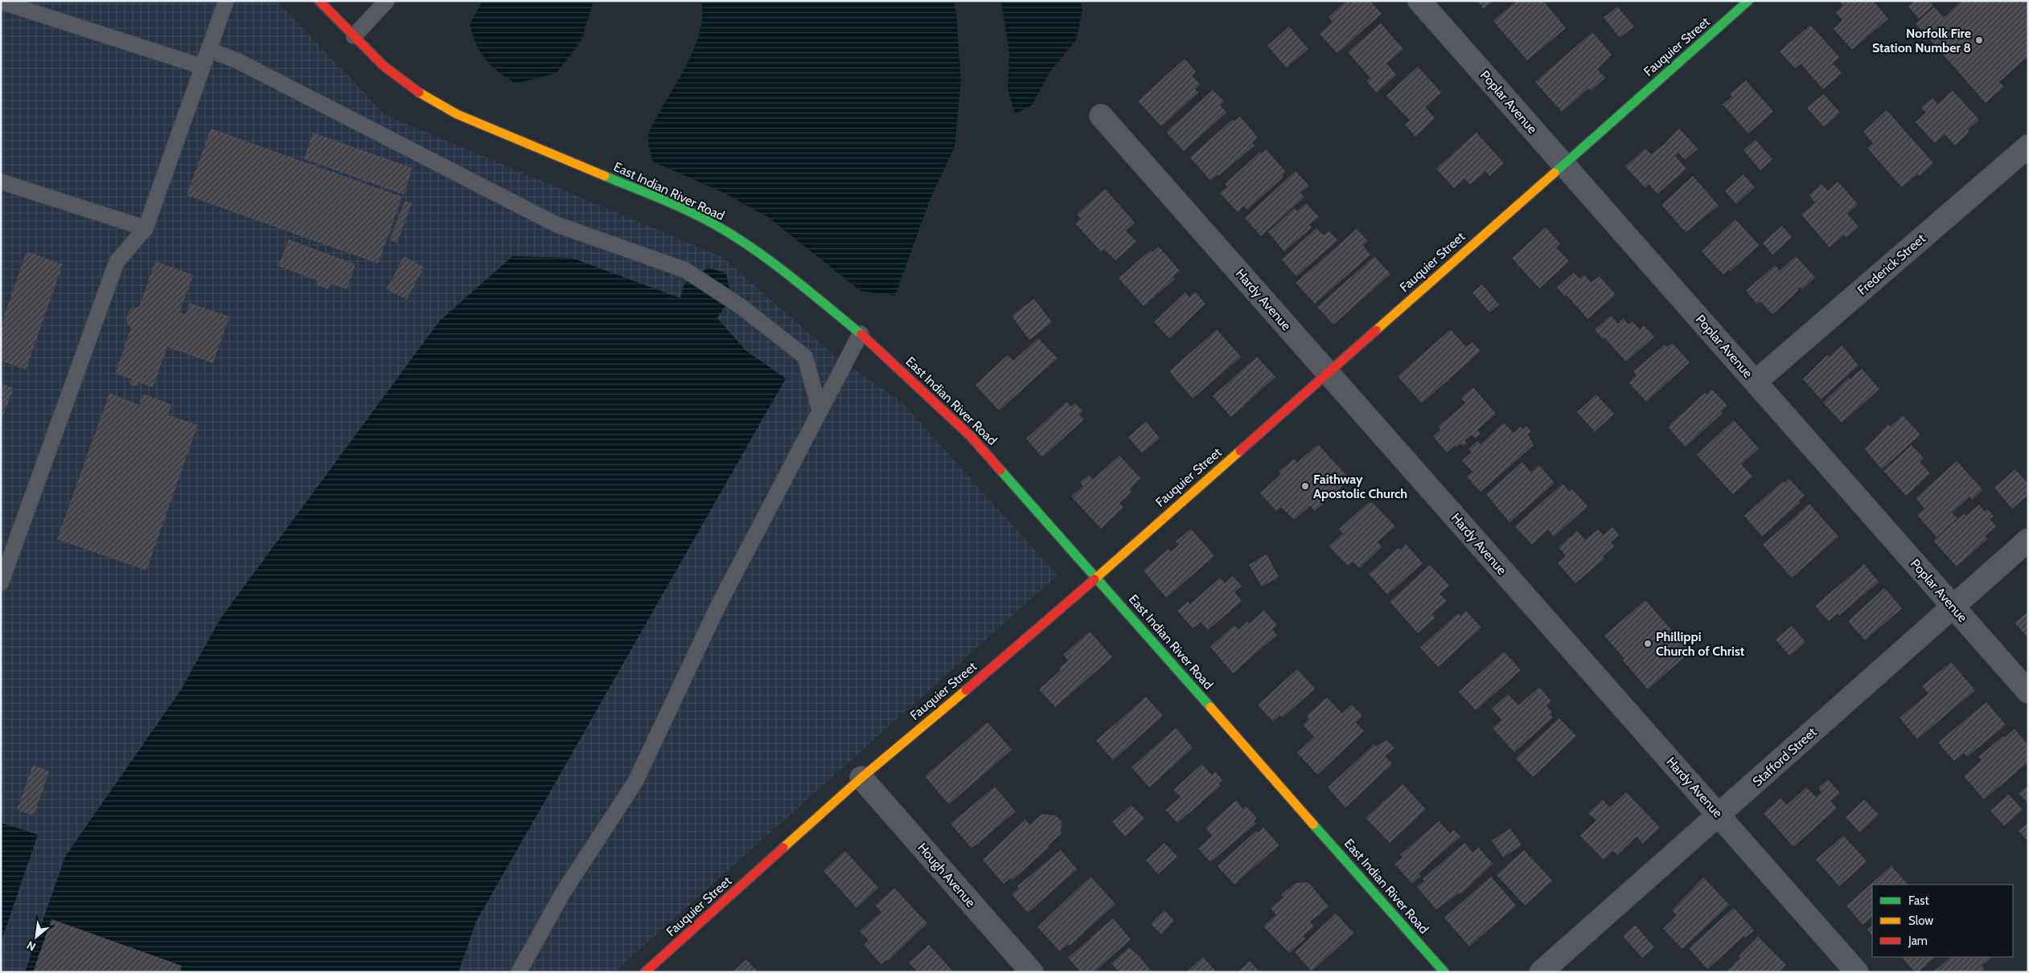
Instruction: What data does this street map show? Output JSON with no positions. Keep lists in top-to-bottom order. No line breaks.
{"streets":{"street":["Fauquier Street","Poplar Avenue","East Indian River Road","Frederick Street","Hardy Avenue","Stafford Street","Hough Avenue"]},"crossings":[["Fauquier Street","Poplar Avenue"],["Fauquier Street","East Indian River Road"],["Fauquier Street","Hardy Avenue"],["Fauquier Street","Hough Avenue"],["Poplar Avenue","Frederick Street"],["Poplar Avenue","Stafford Street"],["Hardy Avenue","Stafford Street"]],"places":["Norfolk Fire Station Number 8","Faithway Apostolic Church","Phillippi Church of Christ"],"legend":["Fast","Slow","Jam"],"north":"bottom left"}
